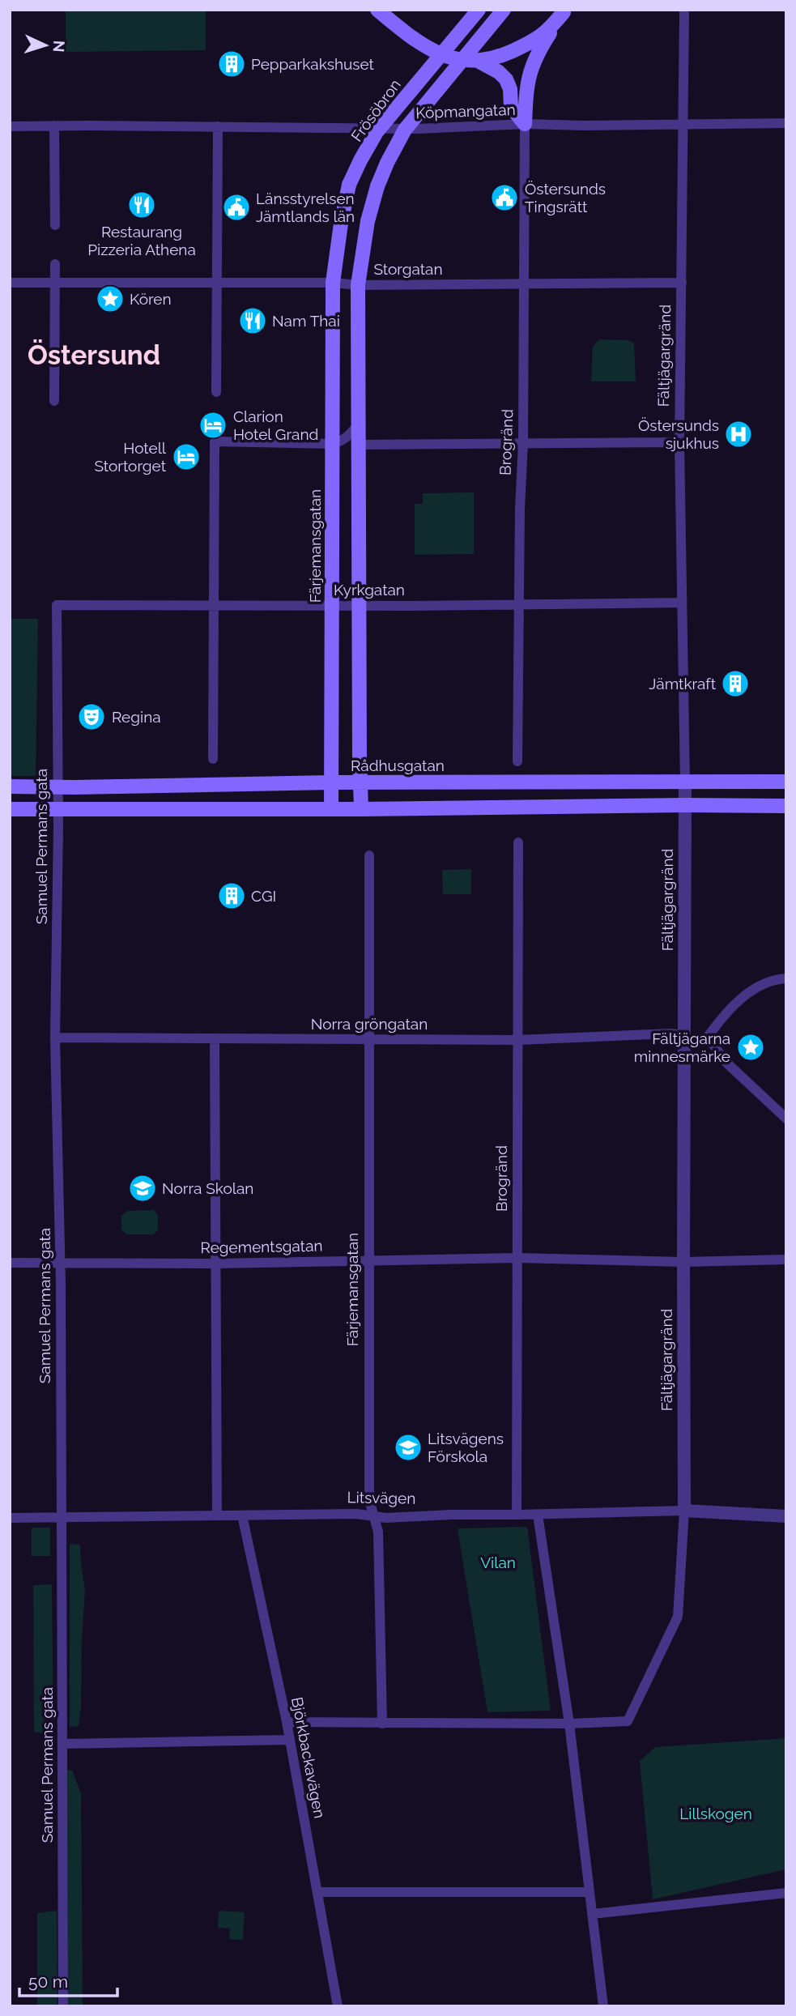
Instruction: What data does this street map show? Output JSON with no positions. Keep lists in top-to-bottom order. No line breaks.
{"streets":{"main road":["Frösöbron","Färjemansgatan","Rådhusgatan"],"street":["Köpmangatan","Storgatan","Fältjägargränd","Brogränd","Kyrkgatan","Samuel Permans gata","Norra gröngatan","Regementsgatan","Litsvägen","Björkbackavägen"]},"crossings":[["Frösöbron","Storgatan"],["Frösöbron","Färjemansgatan"],["Köpmangatan","Fältjägargränd"],["Köpmangatan","Brogränd"],["Storgatan","Fältjägargränd"],["Storgatan","Brogränd"],["Storgatan","Färjemansgatan"],["Fältjägargränd","Kyrkgatan"],["Fältjägargränd","Rådhusgatan"],["Fältjägargränd","Norra gröngatan"],["Fältjägargränd","Regementsgatan"],["Fältjägargränd","Litsvägen"],["Brogränd","Kyrkgatan"],["Brogränd","Norra gröngatan"],["Brogränd","Regementsgatan"],["Brogränd","Litsvägen"],["Färjemansgatan","Kyrkgatan"],["Färjemansgatan","Rådhusgatan"],["Färjemansgatan","Norra gröngatan"],["Färjemansgatan","Regementsgatan"],["Färjemansgatan","Litsvägen"],["Kyrkgatan","Samuel Permans gata"],["Rådhusgatan","Samuel Permans gata"],["Samuel Permans gata","Norra gröngatan"],["Samuel Permans gata","Regementsgatan"],["Samuel Permans gata","Litsvägen"],["Litsvägen","Björkbackavägen"]],"districts":["Östersund"],"parks":["Vilan","Lillskogen"],"places":{"building":["Pepparkakshuset","Jämtkraft","CGI"],"public building":["Östersunds Tingsrätt","Länsstyrelsen Jämtlands län"],"restaurant":["Restaurang Pizzeria Athena","Nam Thai"],"place":["Kören","Fältjägarna minnesmärke"],"hotel":["Clarion Hotel Grand","Hotell Stortorget"],"hospital":["Östersunds sjukhus"],"theatre":["Regina"],"school or university":["Norra Skolan","Litsvägens Förskola"]},"scale_bar":"50 m","north":"right"}
